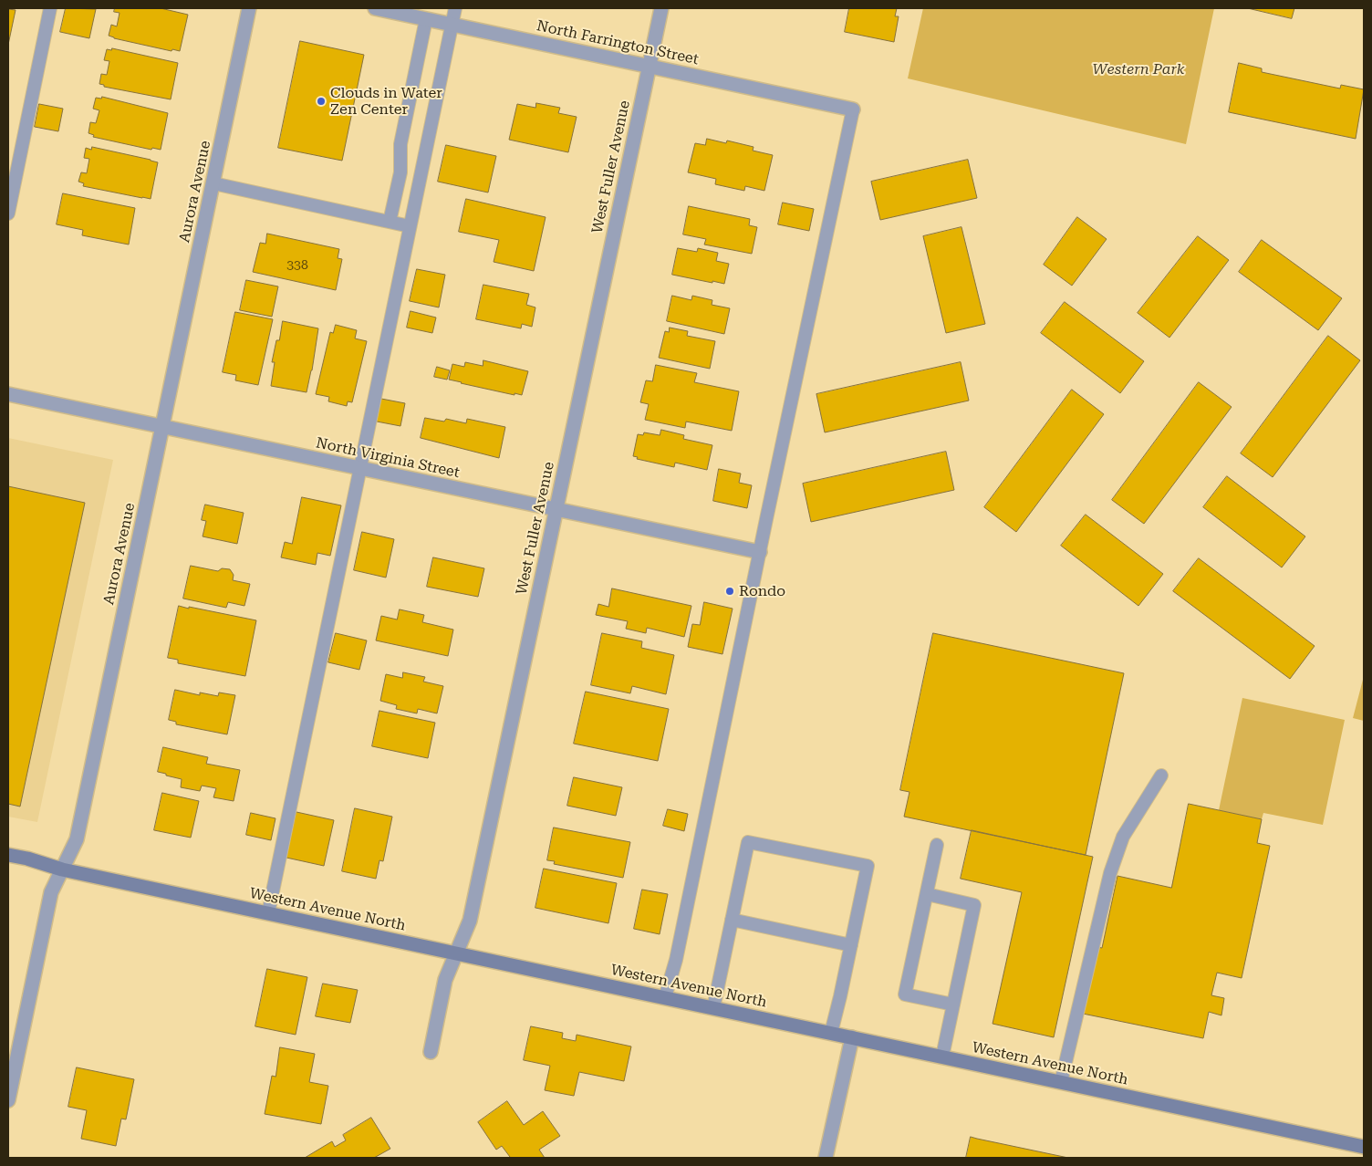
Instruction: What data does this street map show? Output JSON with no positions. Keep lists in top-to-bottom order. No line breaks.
{"streets":{"street":["North Farrington Street","West Fuller Avenue","Aurora Avenue","North Virginia Street","Western Avenue North"]},"crossings":[["North Farrington Street","West Fuller Avenue"],["West Fuller Avenue","North Virginia Street"],["West Fuller Avenue","Western Avenue North"],["Aurora Avenue","North Virginia Street"],["Aurora Avenue","Western Avenue North"]],"parks":["Western Park"],"places":["Clouds in Water Zen Center","Rondo"],"house_numbers":["338"]}
